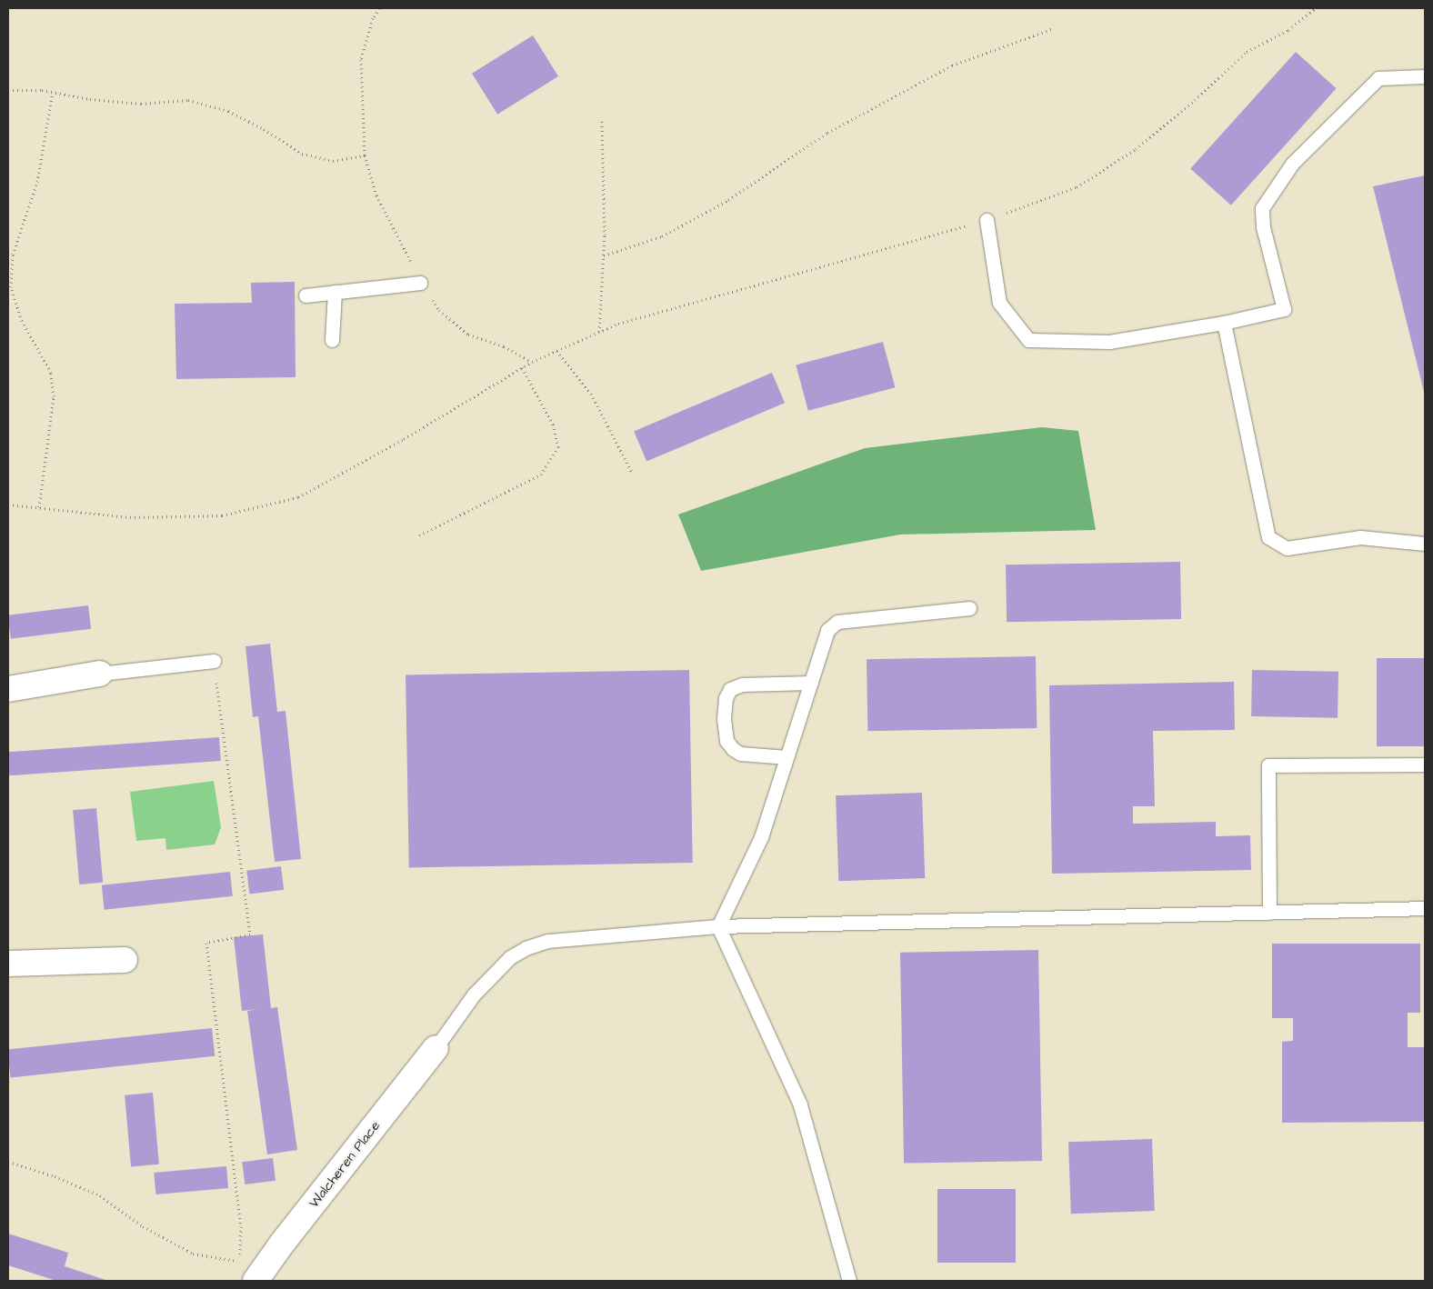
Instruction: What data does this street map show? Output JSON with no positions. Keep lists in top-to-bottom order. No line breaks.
{"streets":{"street":["Walcheren Place"]}}
